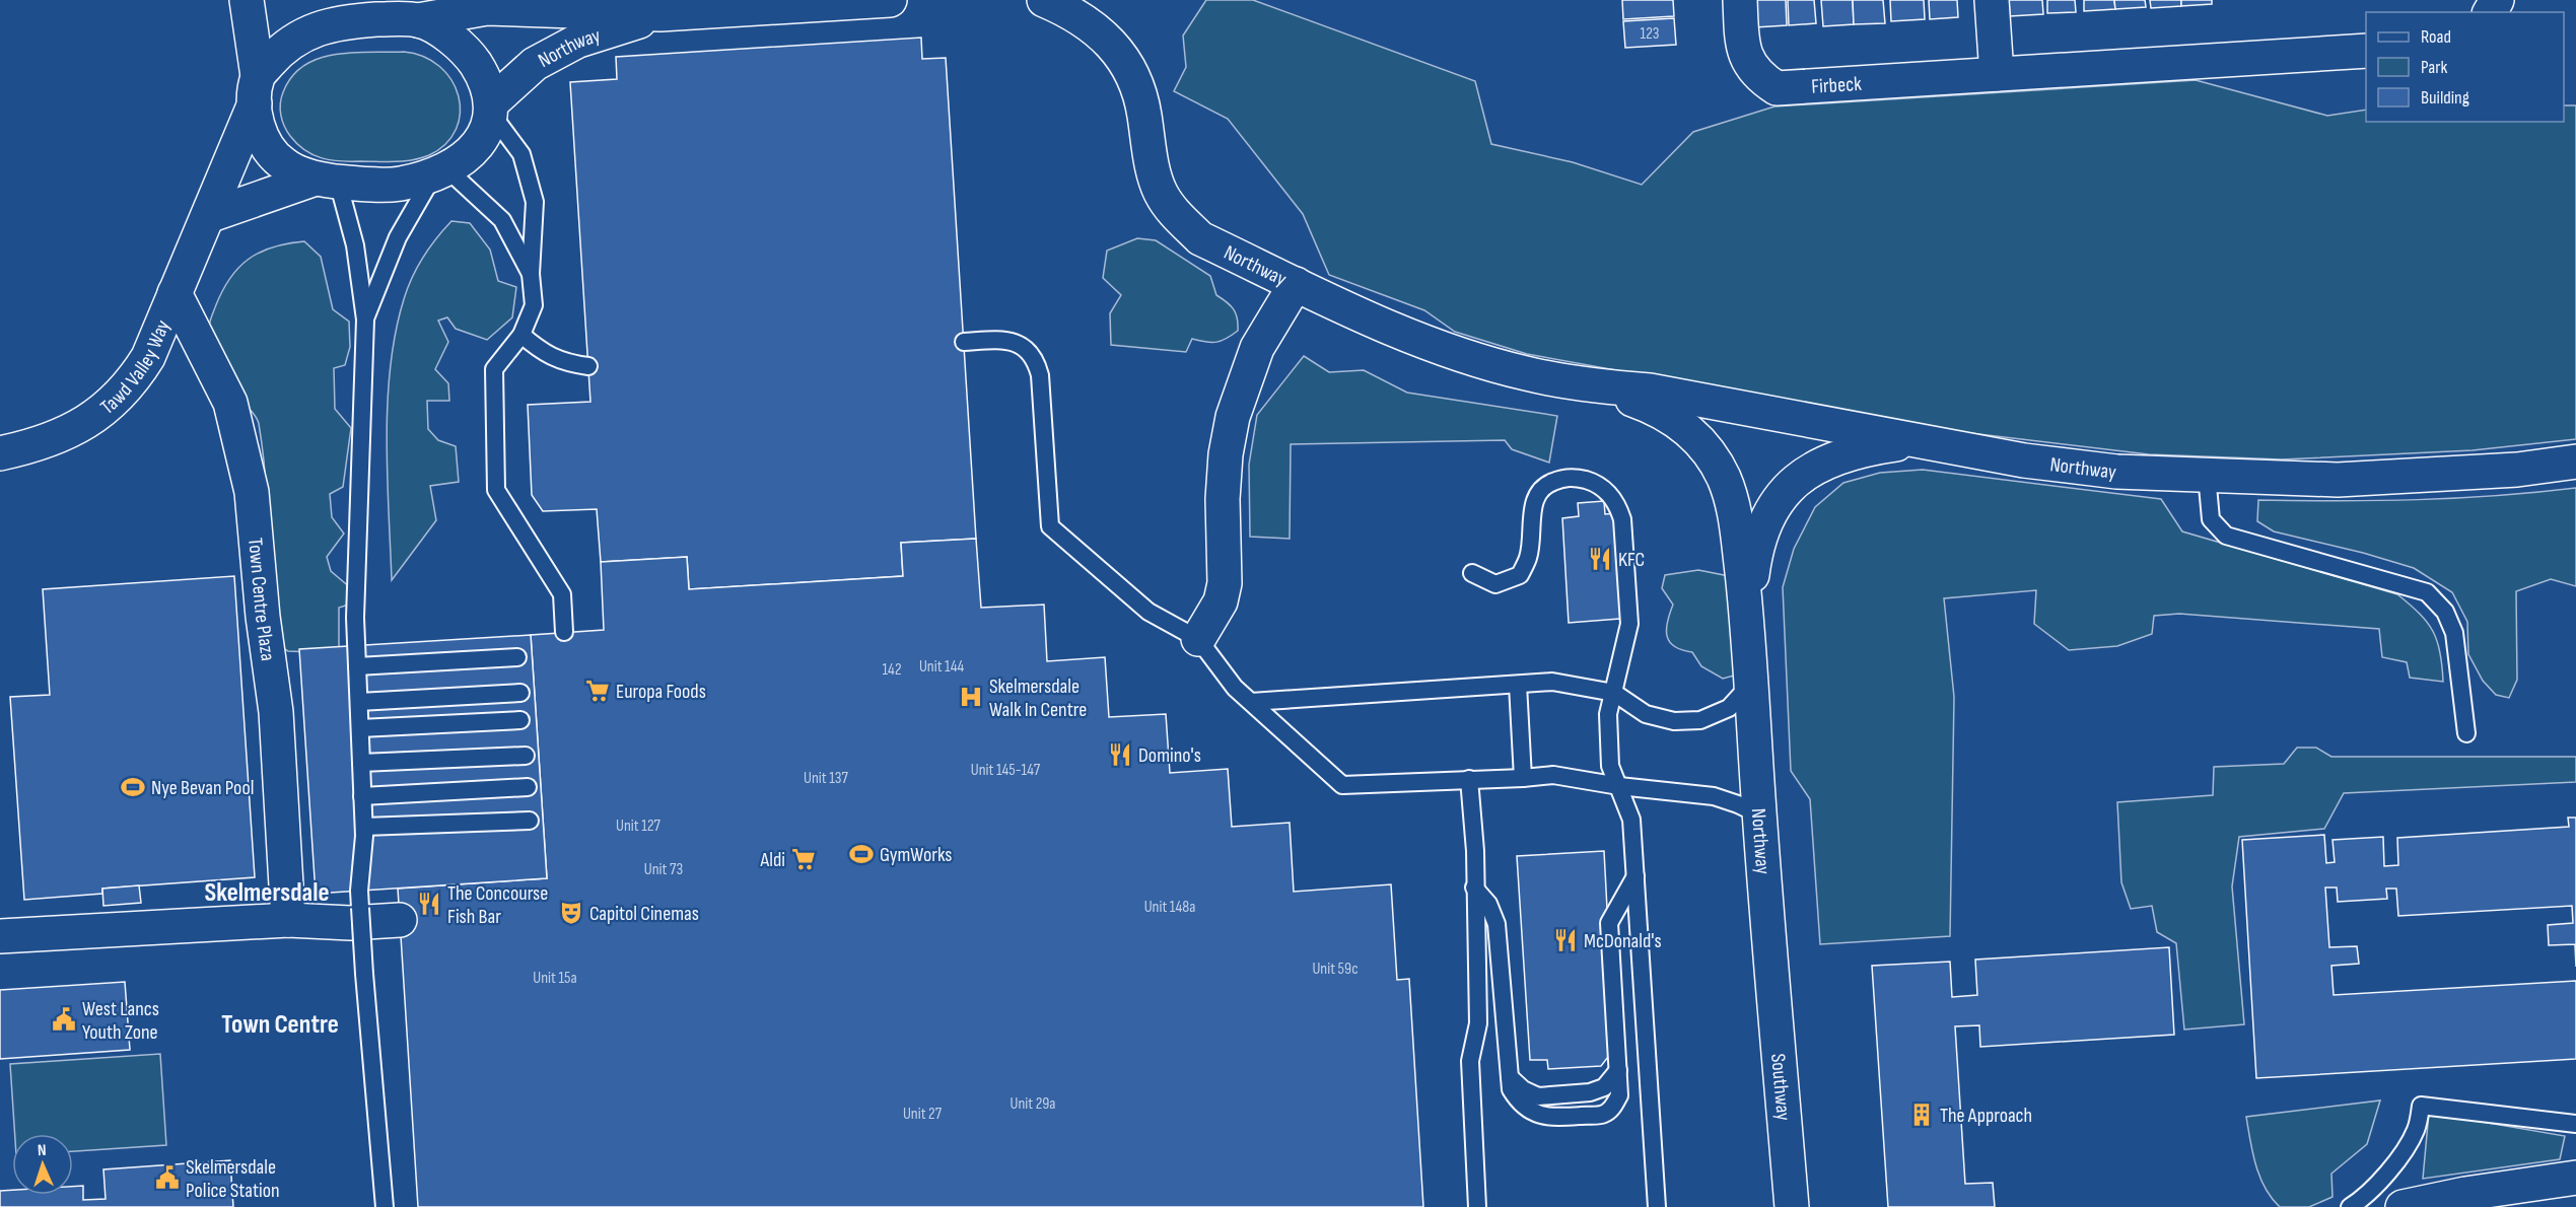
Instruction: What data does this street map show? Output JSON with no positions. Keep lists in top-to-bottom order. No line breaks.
{"streets":{"street":["Northway","Firbeck","Tawd Valley Way","Town Centre Plaza","Southway"]},"crossings":[["Northway","Tawd Valley Way"],["Northway","Southway"],["Tawd Valley Way","Town Centre Plaza"]],"districts":["Skelmersdale","Town Centre"],"places":{"restaurant":["KFC","Domino's","The Concourse Fish Bar","McDonald's"],"supermarket":["Europa Foods","Aldi"],"hospital":["Skelmersdale Walk In Centre"],"sports":["Nye Bevan Pool","GymWorks"],"theatre":["Capitol Cinemas"],"public building":["West Lancs Youth Zone","Skelmersdale Police Station"],"building":["The Approach"]},"house_numbers":["123","Unit 144","142","Unit 145-147","Unit 137","Unit 127","Unit 73","Unit 148a","Unit 59c","Unit 15a","Unit 29a","Unit 27"],"legend":["Road","Park","Building"],"north":"top"}
